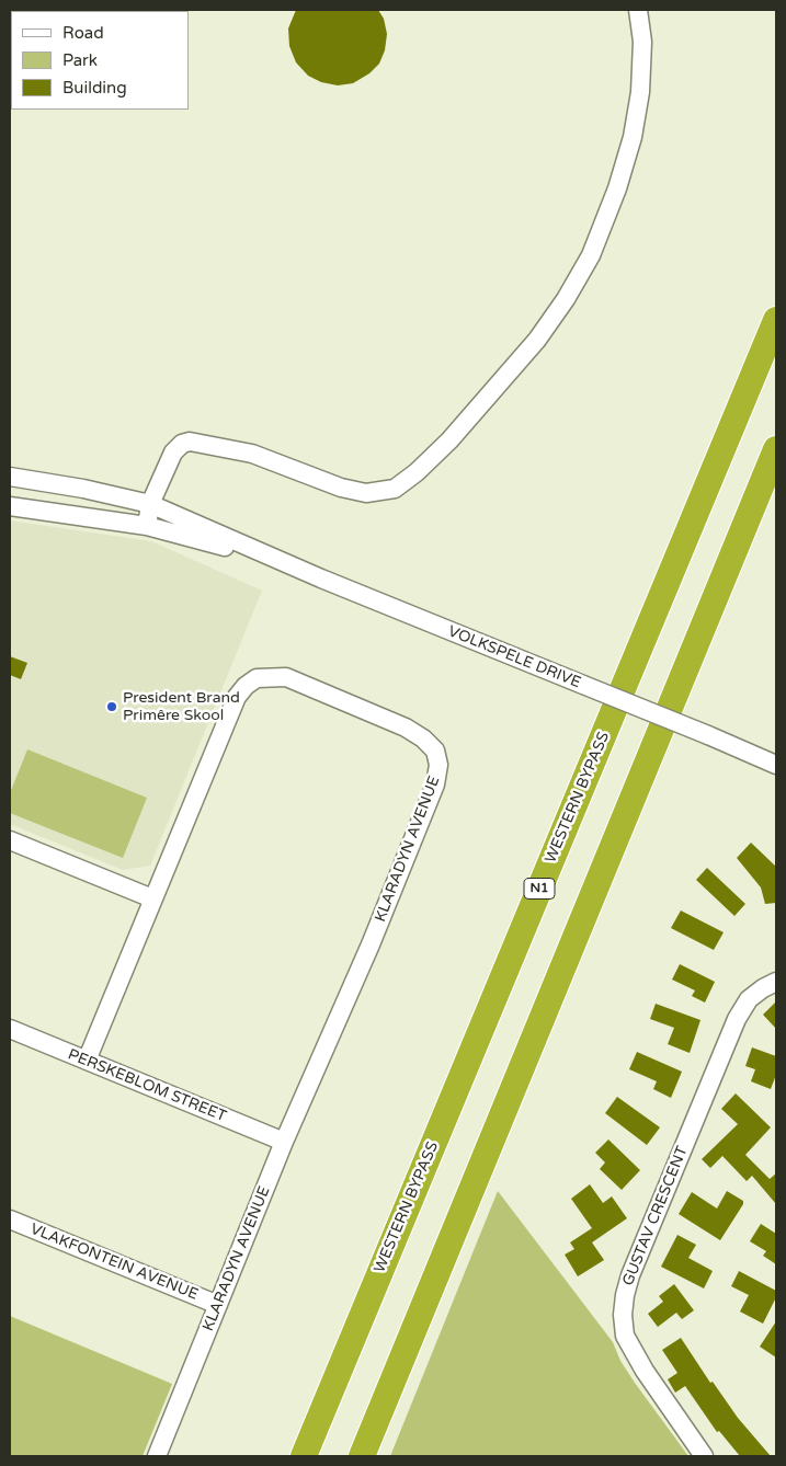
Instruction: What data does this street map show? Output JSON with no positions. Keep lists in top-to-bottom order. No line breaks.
{"streets":{"highway":["WESTERN BYPASS","N1"],"street":["VOLKSPELE DRIVE","KLARADYN AVENUE","PERSKEBLOM STREET","GUSTAV CRESCENT","VLAKFONTEIN AVENUE"]},"crossings":[["KLARADYN AVENUE","PERSKEBLOM STREET"],["KLARADYN AVENUE","VLAKFONTEIN AVENUE"]],"places":["President Brand Primêre Skool"],"legend":["Road","Park","Building"]}
